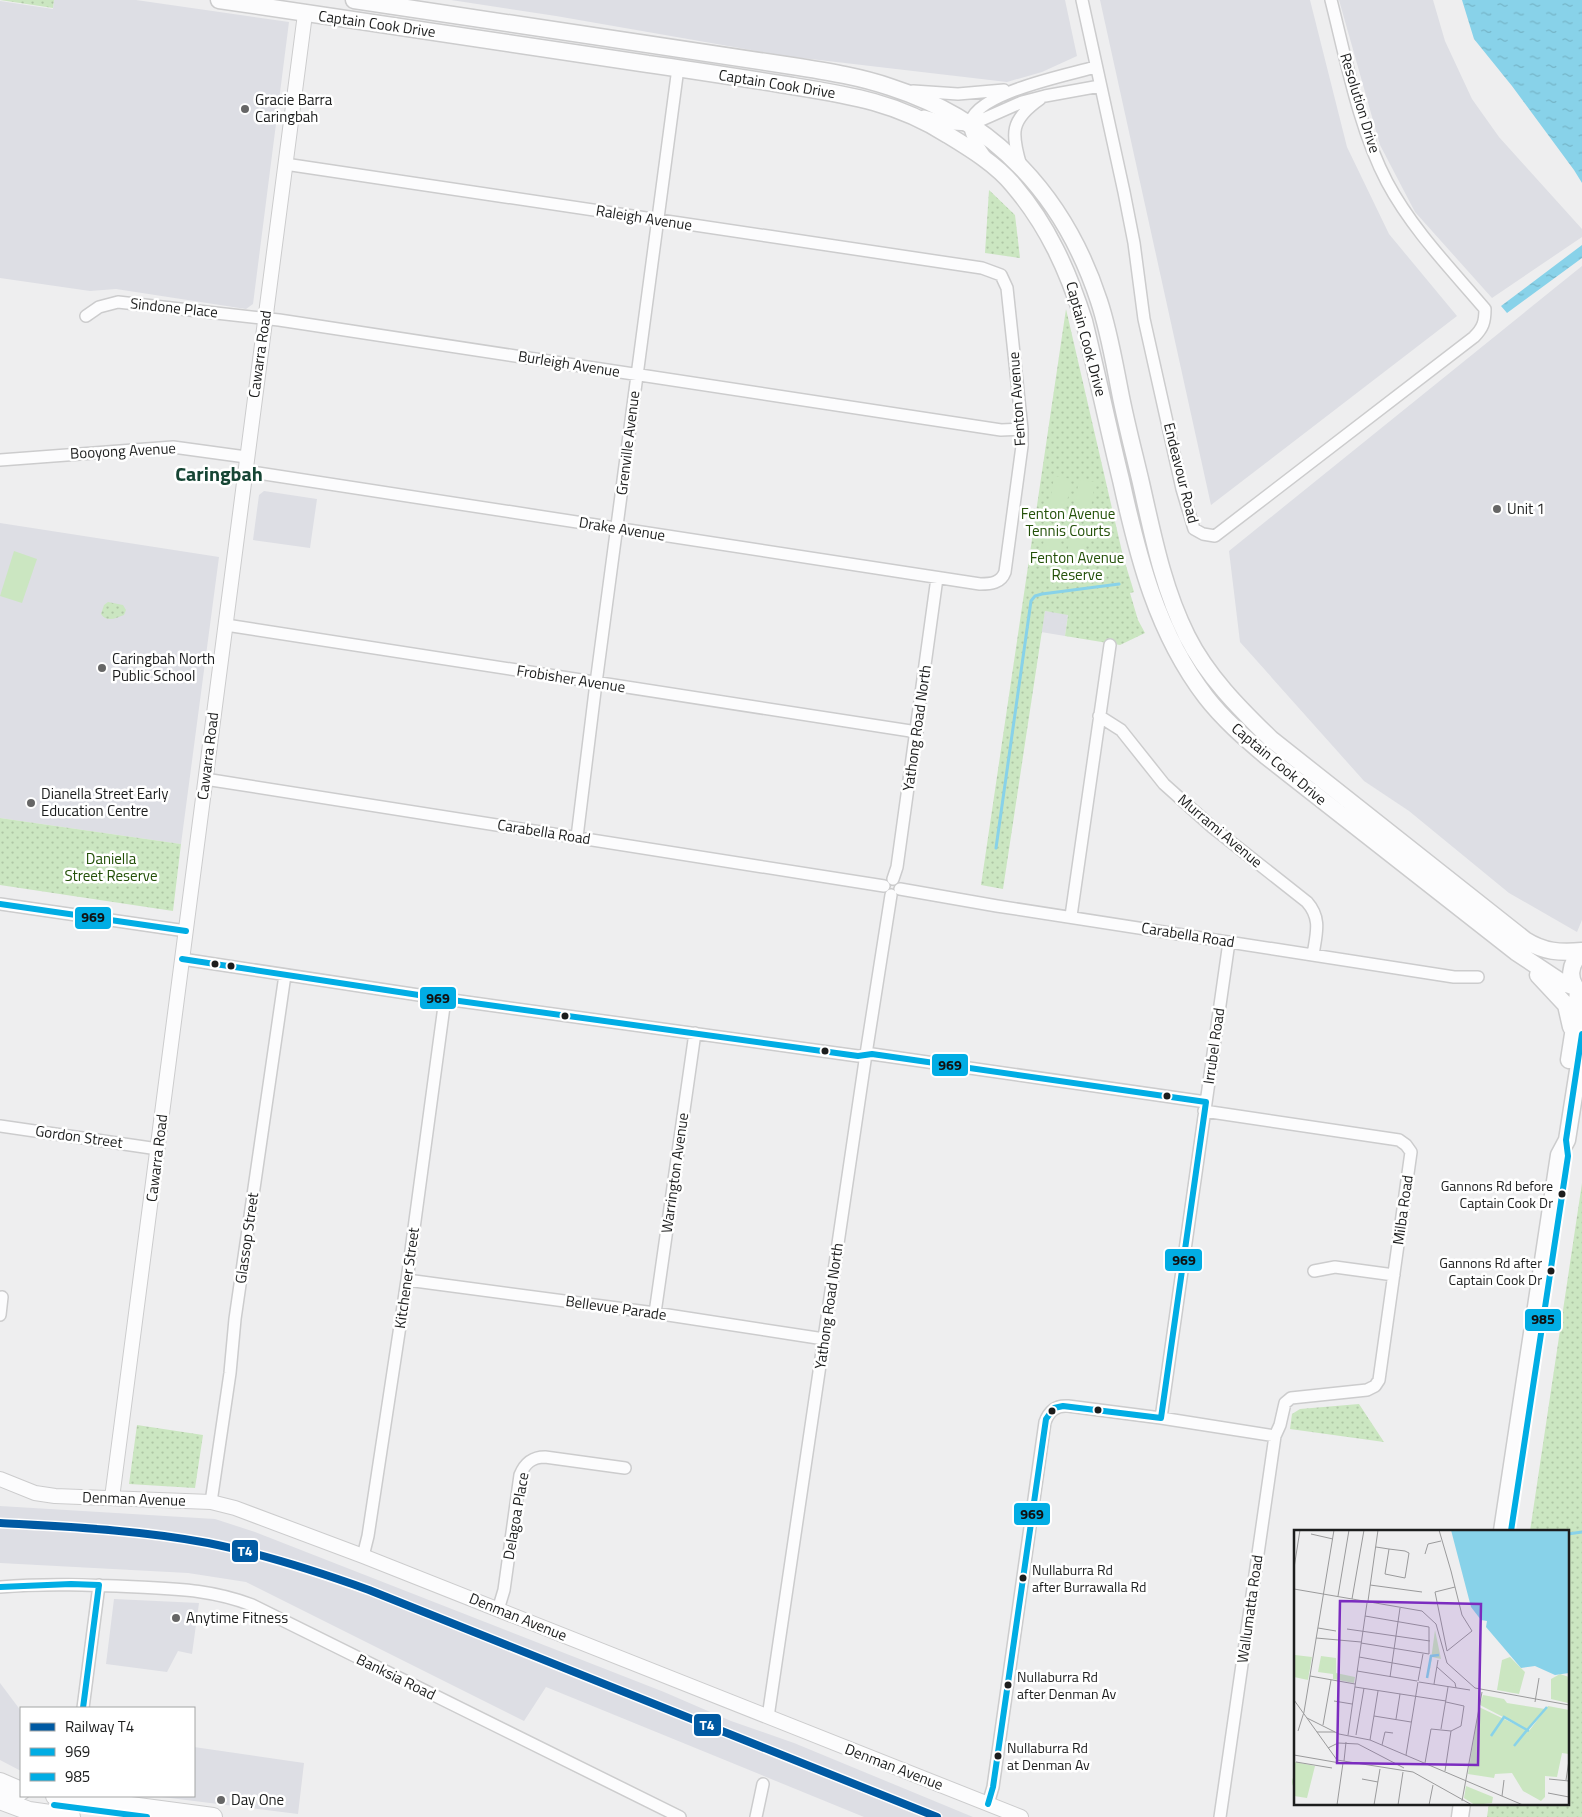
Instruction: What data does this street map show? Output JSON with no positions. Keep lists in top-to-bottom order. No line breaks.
{"streets":{"main road":["Captain Cook Drive","Grenville Avenue"],"street":["Resolution Drive","Raleigh Avenue","Sindone Place","Cawarra Road","Burleigh Avenue","Fenton Avenue","Booyong Avenue","Endeavour Road","Drake Avenue","Frobisher Avenue","Yathong Road North","Murrami Avenue","Carabella Road","Irrubel Road","Gordon Street","Warrington Avenue","Milba Road","Glassop Street","Kitchener Street","Bellevue Parade","Denman Avenue","Delagoa Place","Wallumatta Road","Banksia Road"]},"crossings":[["Captain Cook Drive","Cawarra Road"],["Captain Cook Drive","Grenville Avenue"],["Resolution Drive","Endeavour Road"],["Raleigh Avenue","Cawarra Road"],["Raleigh Avenue","Fenton Avenue"],["Raleigh Avenue","Grenville Avenue"],["Sindone Place","Cawarra Road"],["Sindone Place","Burleigh Avenue"],["Cawarra Road","Burleigh Avenue"],["Cawarra Road","Booyong Avenue"],["Cawarra Road","Drake Avenue"],["Cawarra Road","Frobisher Avenue"],["Cawarra Road","Carabella Road"],["Cawarra Road","Gordon Street"],["Cawarra Road","Denman Avenue"],["Burleigh Avenue","Fenton Avenue"],["Burleigh Avenue","Grenville Avenue"],["Fenton Avenue","Drake Avenue"],["Grenville Avenue","Drake Avenue"],["Grenville Avenue","Frobisher Avenue"],["Grenville Avenue","Carabella Road"],["Drake Avenue","Yathong Road North"],["Frobisher Avenue","Yathong Road North"],["Yathong Road North","Carabella Road"],["Yathong Road North","Bellevue Parade"],["Yathong Road North","Denman Avenue"],["Murrami Avenue","Carabella Road"],["Carabella Road","Irrubel Road"],["Irrubel Road","Milba Road"],["Warrington Avenue","Bellevue Parade"],["Milba Road","Wallumatta Road"],["Glassop Street","Denman Avenue"],["Kitchener Street","Bellevue Parade"],["Kitchener Street","Denman Avenue"],["Denman Avenue","Delagoa Place"]],"districts":["Caringbah"],"parks":["Fenton Avenue Tennis Courts","Fenton Avenue Reserve","Daniella Street Reserve"],"places":["Gracie Barra Caringbah","Unit 1","Caringbah North Public School","Dianella Street Early Education Centre","Gannons Rd before Captain Cook Dr","Gannons Rd after Captain Cook Dr","Nullaburra Rd after Burrawalla Rd","Anytime Fitness","Nullaburra Rd after Denman Av","Nullaburra Rd at Denman Av","Day One"],"lines":["transit line 969","transit line 985","rail line T4"],"legend":["Railway T4","969","985"]}
